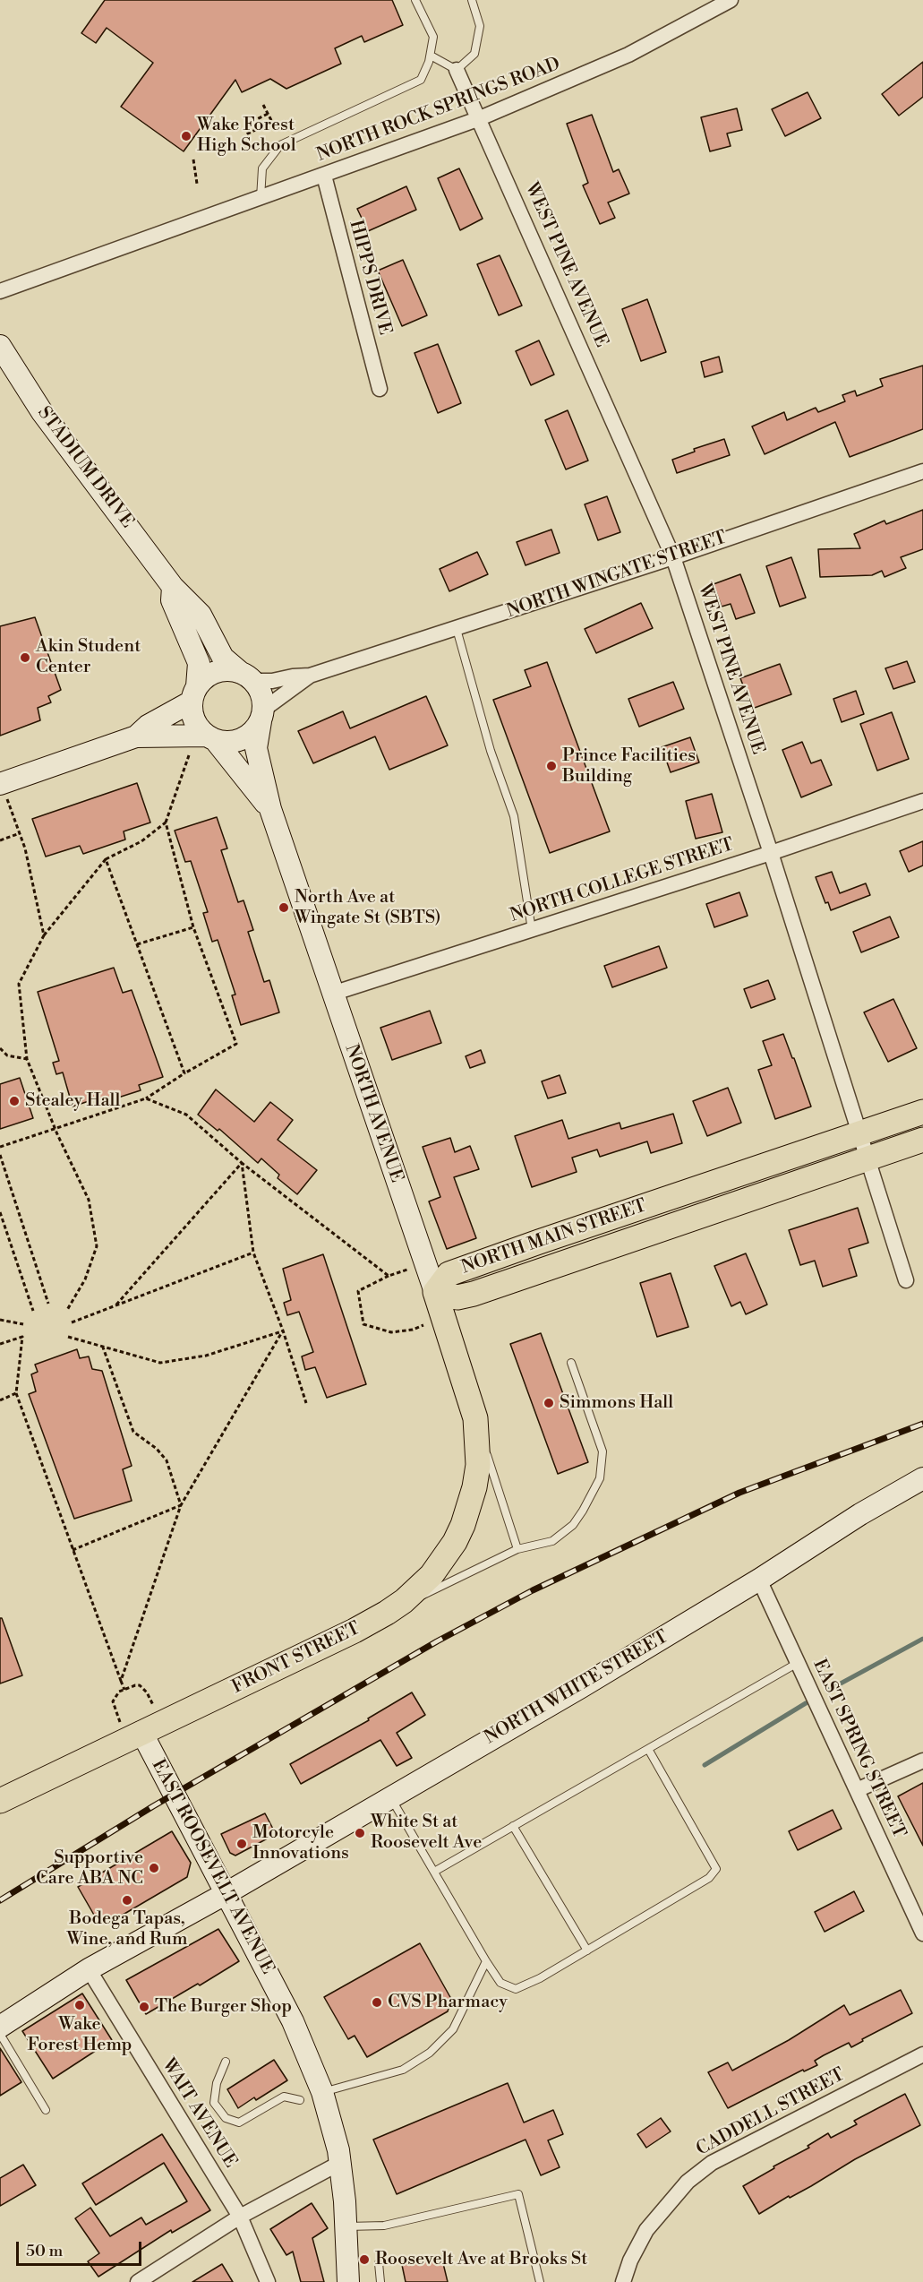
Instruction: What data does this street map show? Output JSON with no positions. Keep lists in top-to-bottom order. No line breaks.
{"streets":{"main road":["NORTH AVENUE","NORTH MAIN STREET","FRONT STREET"],"street":["NORTH ROCK SPRINGS ROAD","WEST PINE AVENUE","HIPPS DRIVE","STADIUM DRIVE","NORTH WINGATE STREET","NORTH COLLEGE STREET","NORTH WHITE STREET","EAST SPRING STREET","EAST ROOSEVELT AVENUE","CADDELL STREET","WAIT AVENUE"]},"crossings":[["NORTH ROCK SPRINGS ROAD","WEST PINE AVENUE"],["NORTH ROCK SPRINGS ROAD","HIPPS DRIVE"],["WEST PINE AVENUE","NORTH WINGATE STREET"],["WEST PINE AVENUE","NORTH COLLEGE STREET"],["WEST PINE AVENUE","NORTH MAIN STREET"],["STADIUM DRIVE","NORTH WINGATE STREET"],["STADIUM DRIVE","NORTH AVENUE"],["NORTH WINGATE STREET","NORTH AVENUE"],["NORTH COLLEGE STREET","NORTH AVENUE"],["NORTH AVENUE","NORTH MAIN STREET"],["NORTH AVENUE","FRONT STREET"],["FRONT STREET","EAST ROOSEVELT AVENUE"],["NORTH WHITE STREET","EAST SPRING STREET"],["NORTH WHITE STREET","EAST ROOSEVELT AVENUE"],["NORTH WHITE STREET","WAIT AVENUE"]],"places":["Wake Forest High School","Akin Student Center","Prince Facilities Building","North Ave at Wingate St (SBTS)","Stealey Hall","Simmons Hall","White St at Roosevelt Ave","Motorcyle Innovations","Supportive Care ABA NC","Bodega Tapas, Wine, and Rum","CVS Pharmacy","Wake Forest Hemp","The Burger Shop","Roosevelt Ave at Brooks St"],"scale_bar":"50 m"}
